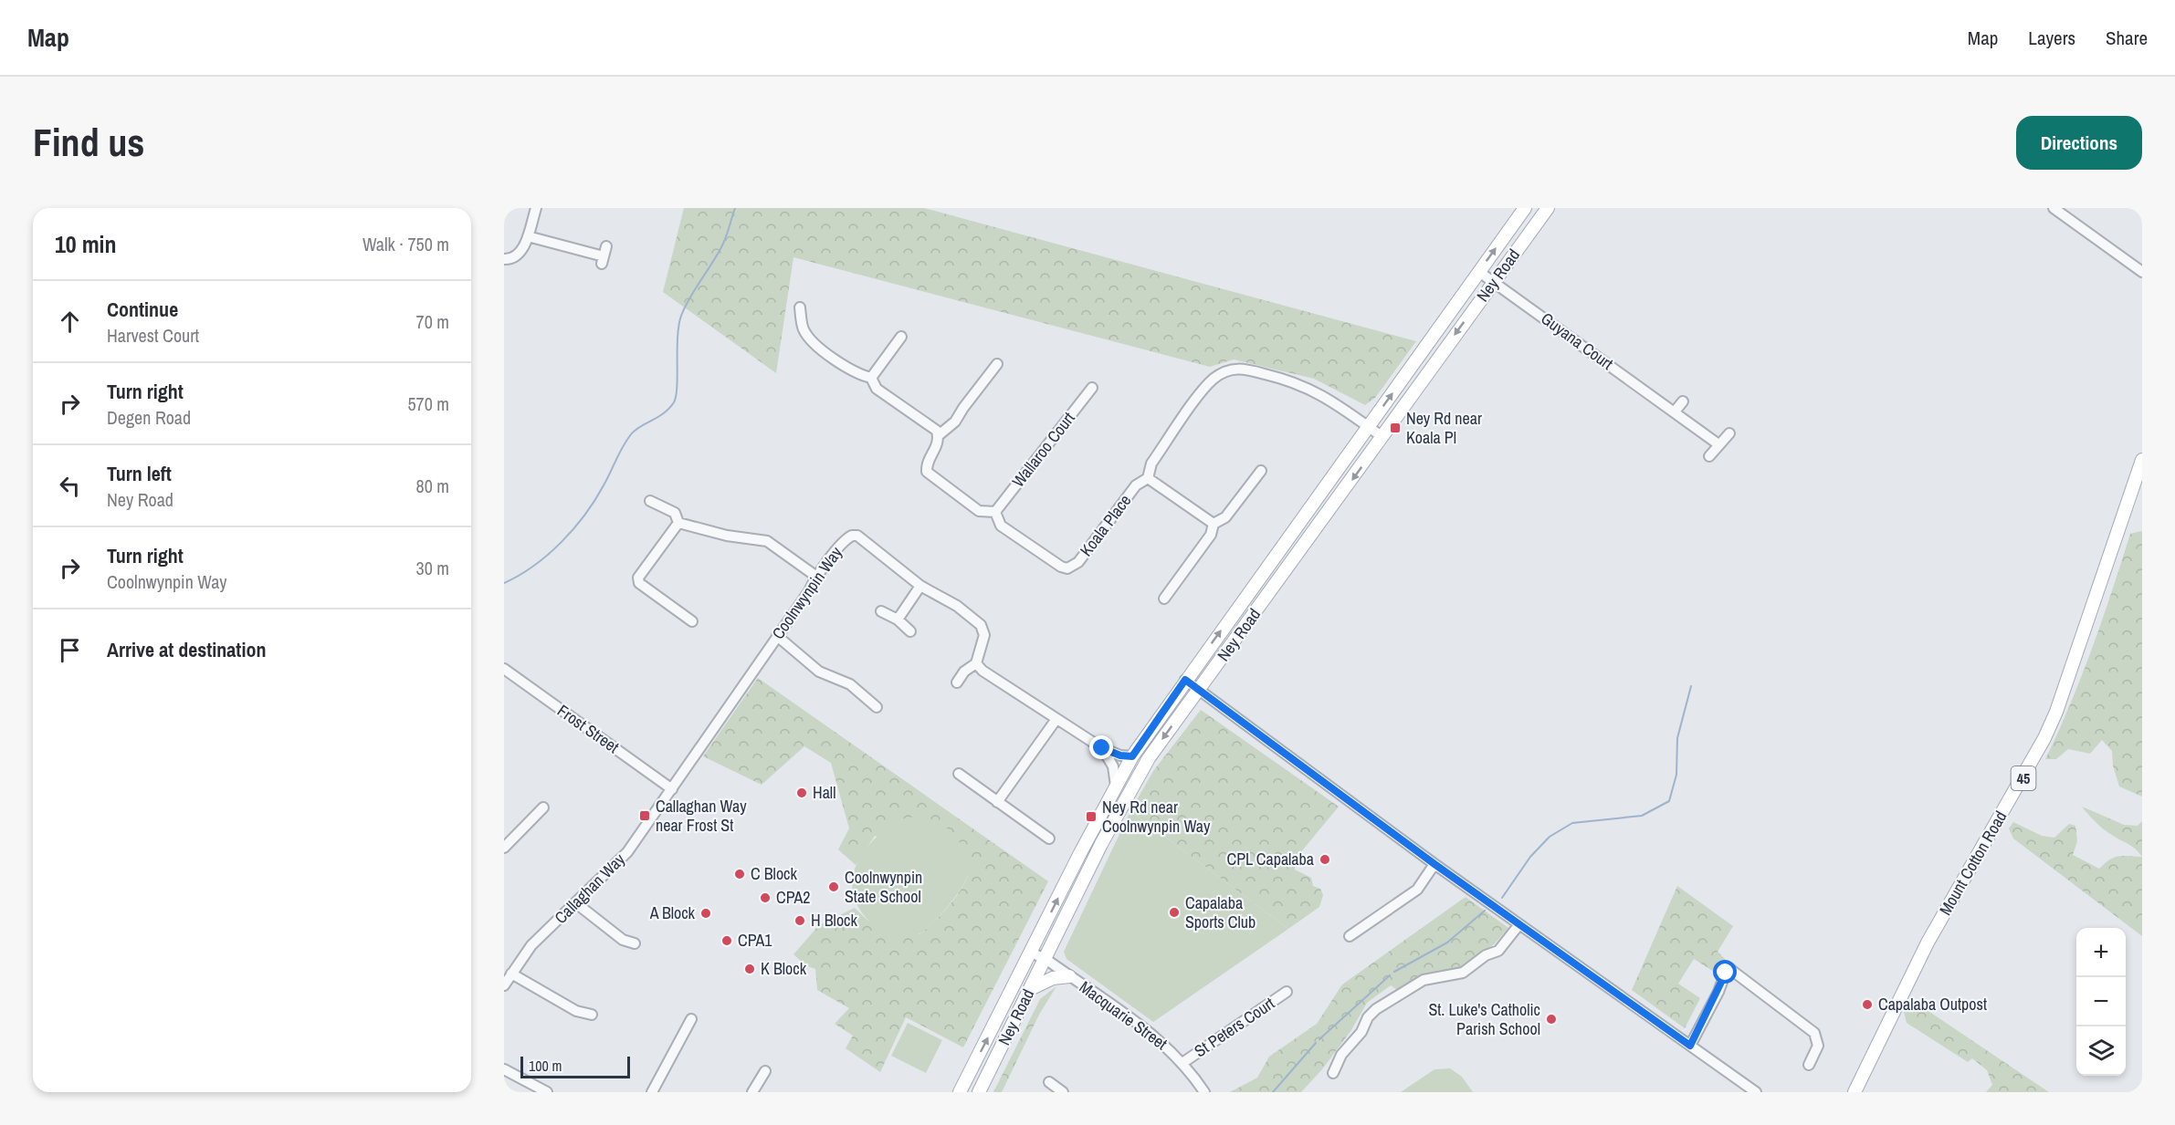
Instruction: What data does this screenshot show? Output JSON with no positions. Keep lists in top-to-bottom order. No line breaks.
{"streets":{"main road":["Ney Road","45","Mount Cotton Road"],"street":["Guyana Court","Wallaroo Court","Koala Place","Coolnwynpin Way","Frost Street","Callaghan Way","Macquarie Street","St Peters Court"]},"crossings":[["Ney Road","Guyana Court"],["Ney Road","Koala Place"],["Ney Road","Macquarie Street"],["Wallaroo Court","Koala Place"],["Coolnwynpin Way","Frost Street"],["Coolnwynpin Way","Callaghan Way"],["Frost Street","Callaghan Way"],["Macquarie Street","St Peters Court"]],"places":{"transit":["Ney Rd near Koala Pl","Callaghan Way near Frost St","Ney Rd near Coolnwynpin Way"],"other":["Hall","CPL Capalaba","C Block","Coolnwynpin State School","CPA2","Capalaba Sports Club","A Block","H Block","CPA1","K Block","Capalaba Outpost","St. Luke's Catholic Parish School"]},"scale_bar":"100 m","page":{"header":"Map","nav":["Map","Layers","Share"],"buttons":"Directions","title":"Find us","heading":["10 min","Walk · 750 m"],"list":[["Continue","Harvest Court","70 m"],["Turn right","Degen Road","570 m"],["Turn left","Ney Road","80 m"],["Turn right","Coolnwynpin Way","30 m"],"Arrive at destination"],"map_buttons":["+","−"],"scale":"100 m"}}
